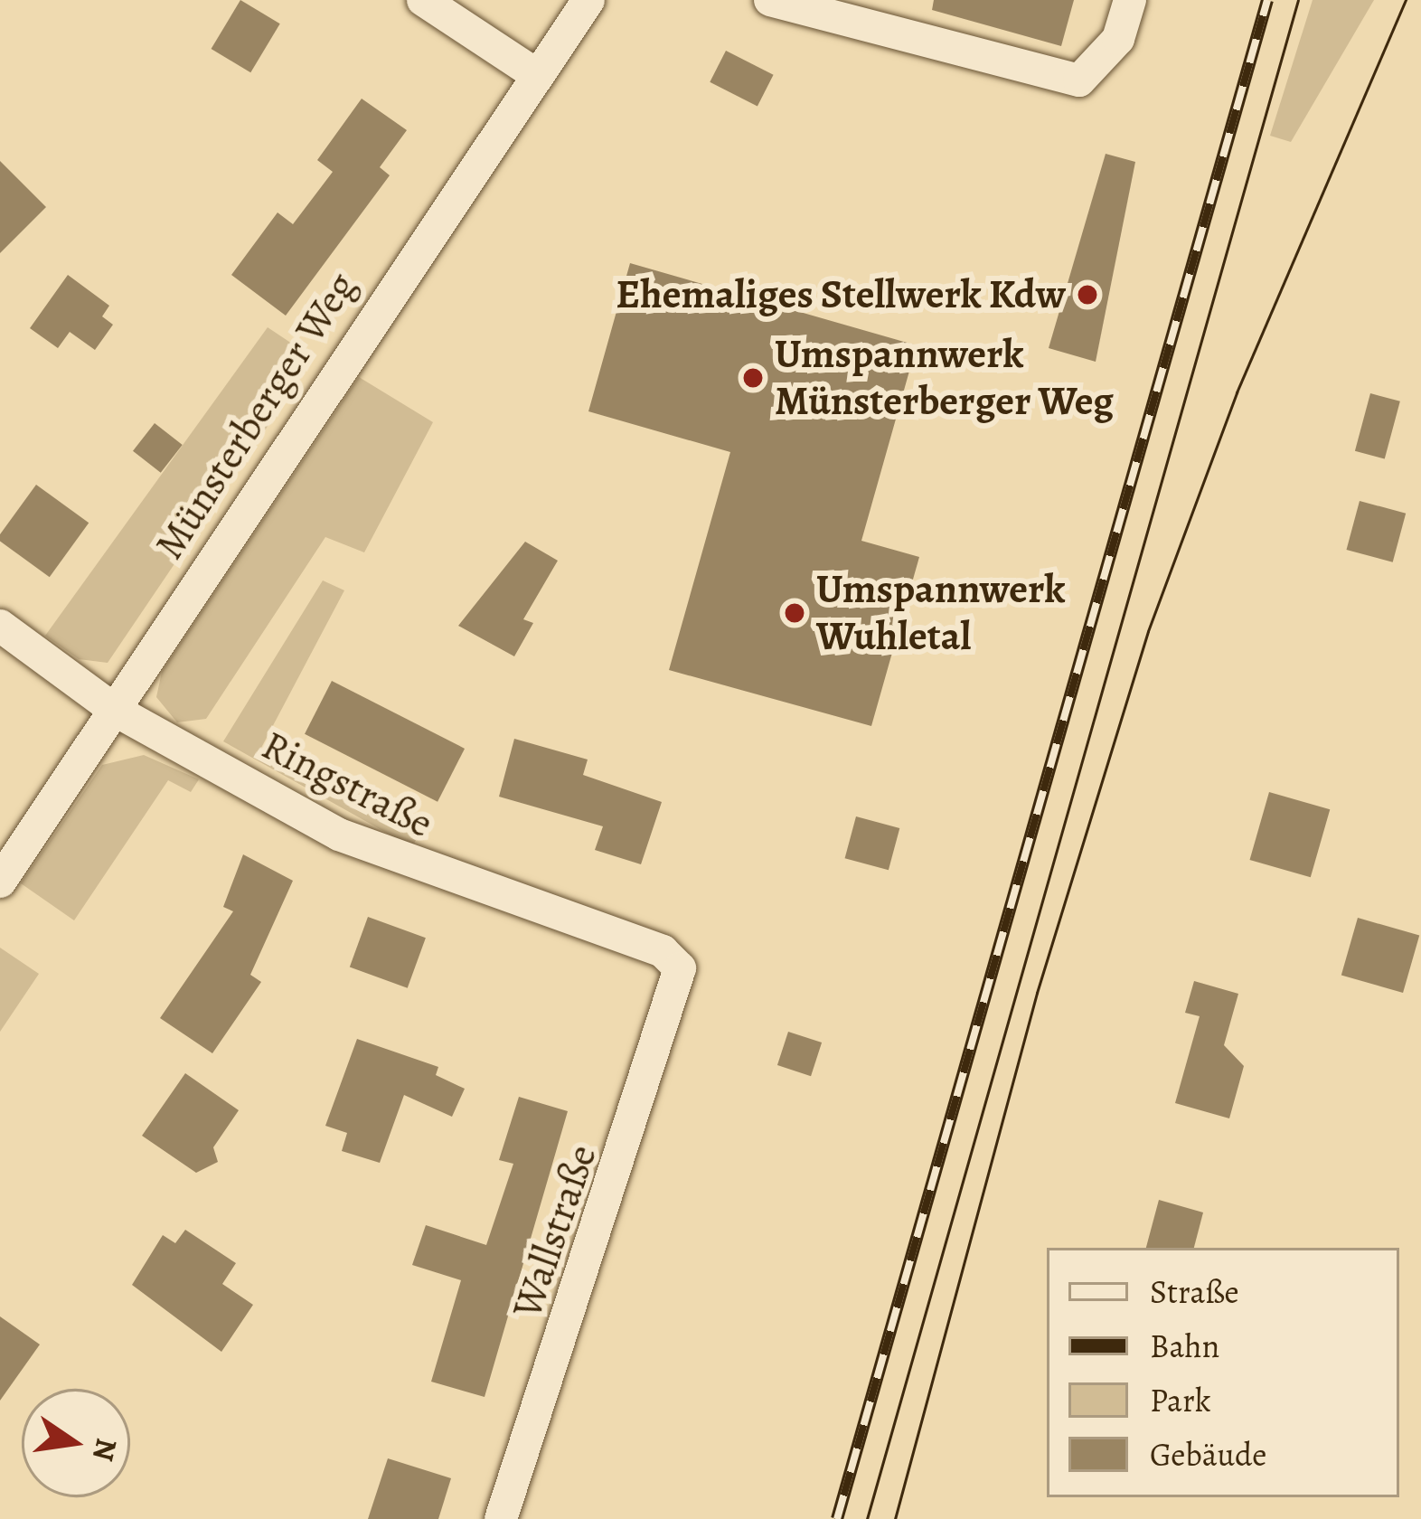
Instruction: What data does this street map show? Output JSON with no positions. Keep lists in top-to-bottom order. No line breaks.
{"streets":{"street":["Münsterberger Weg","Ringstraße","Wallstraße"]},"crossings":[["Münsterberger Weg","Ringstraße"],["Ringstraße","Wallstraße"]],"places":["Ehemaliges Stellwerk Kdw","Umspannwerk Münsterberger Weg","Umspannwerk Wuhletal"],"legend":["Straße","Bahn","Park","Gebäude"],"north":"right"}
